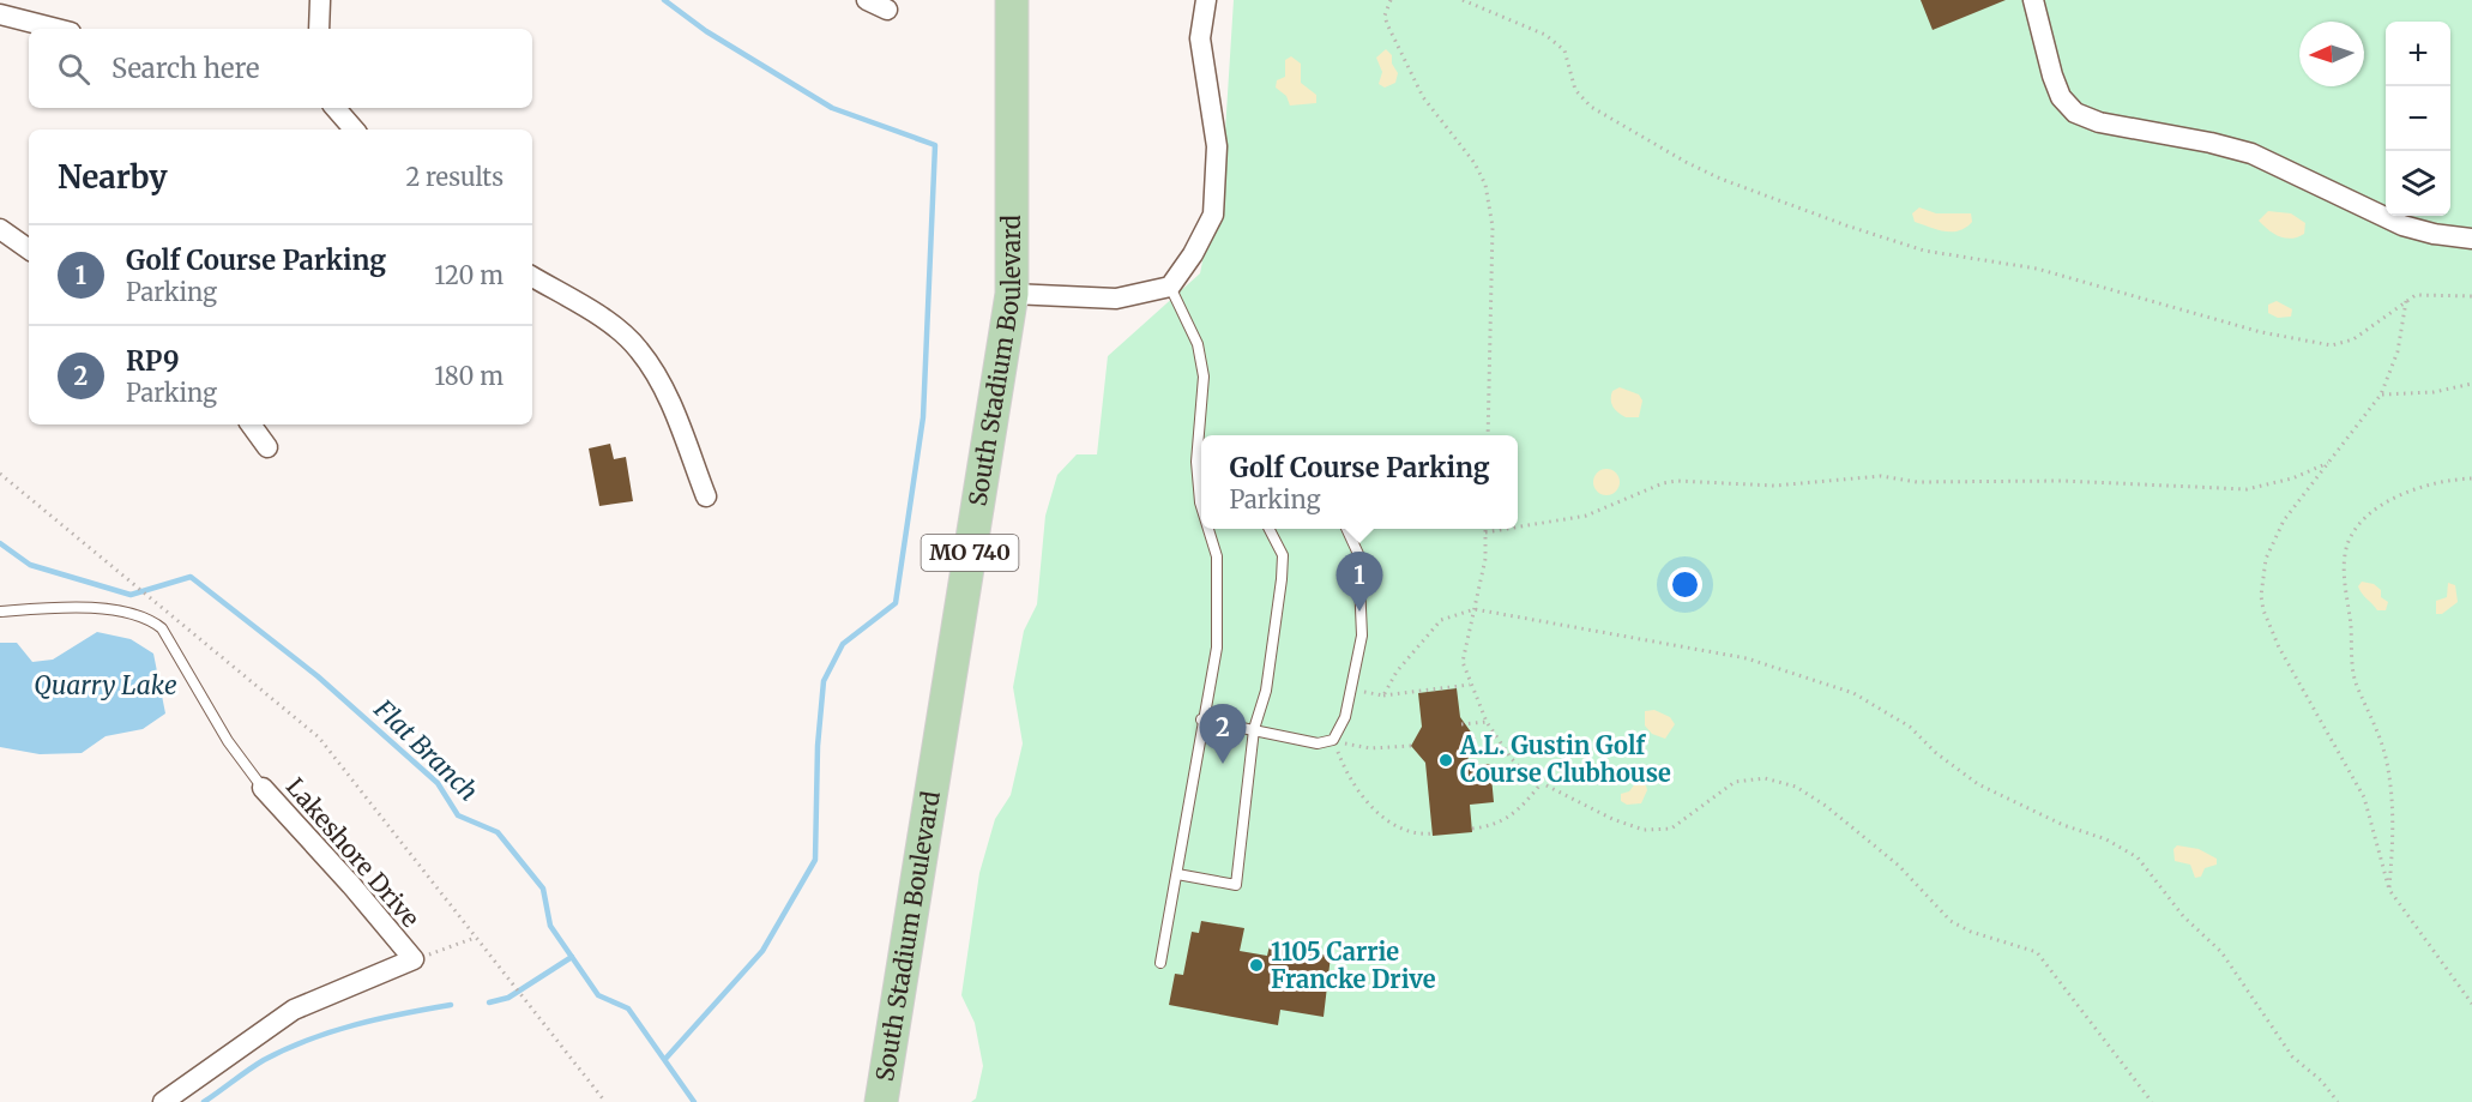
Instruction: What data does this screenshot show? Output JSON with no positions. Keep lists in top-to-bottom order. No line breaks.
{"streets":{"main road":["South Stadium Boulevard","MO 740"],"street":["Lakeshore Drive"]},"water":["Quarry Lake","Flat Branch"],"places":["A.L. Gustin Golf Course Clubhouse","1105 Carrie Francke Drive"],"north":"left","page":{"map_buttons":["+","−"],"search":"Search here","heading":["Nearby","2 results"],"list":[{"mark":"1","name":"Golf Course Parking","note":"Parking","value":"120 m"},{"mark":"2","name":"RP9","note":"Parking","value":"180 m"}],"popup":["Golf Course Parking","Parking"],"pins":["1","2"]}}
